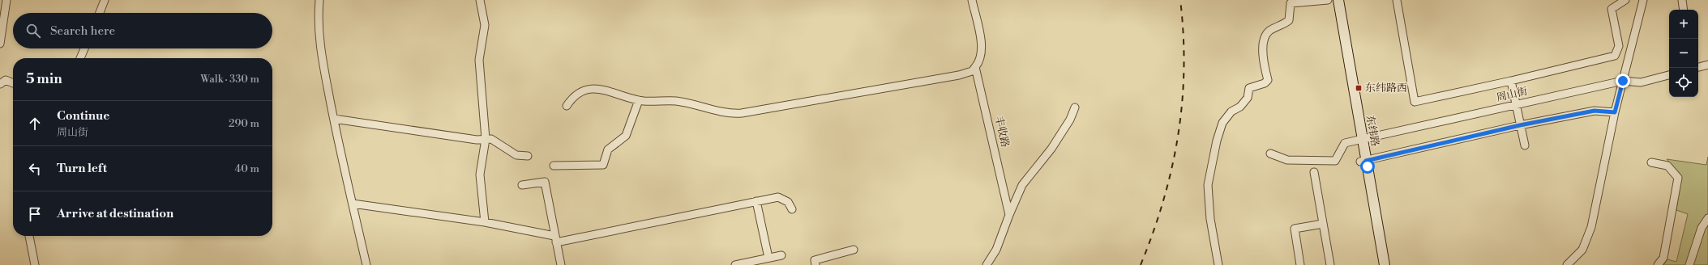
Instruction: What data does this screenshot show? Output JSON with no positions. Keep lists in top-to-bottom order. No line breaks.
{"streets":{"main road":["东纬路"],"street":["周山街","丰收路"]},"crossings":[["周山街","东纬路"]],"places":{"transit":["东纬路西"]},"page":{"map_buttons":["+","−"],"search":"Search here","heading":["5 min","Walk · 330 m"],"list":[["Continue","周山街","290 m"],["Turn left","40 m"],"Arrive at destination"]}}
